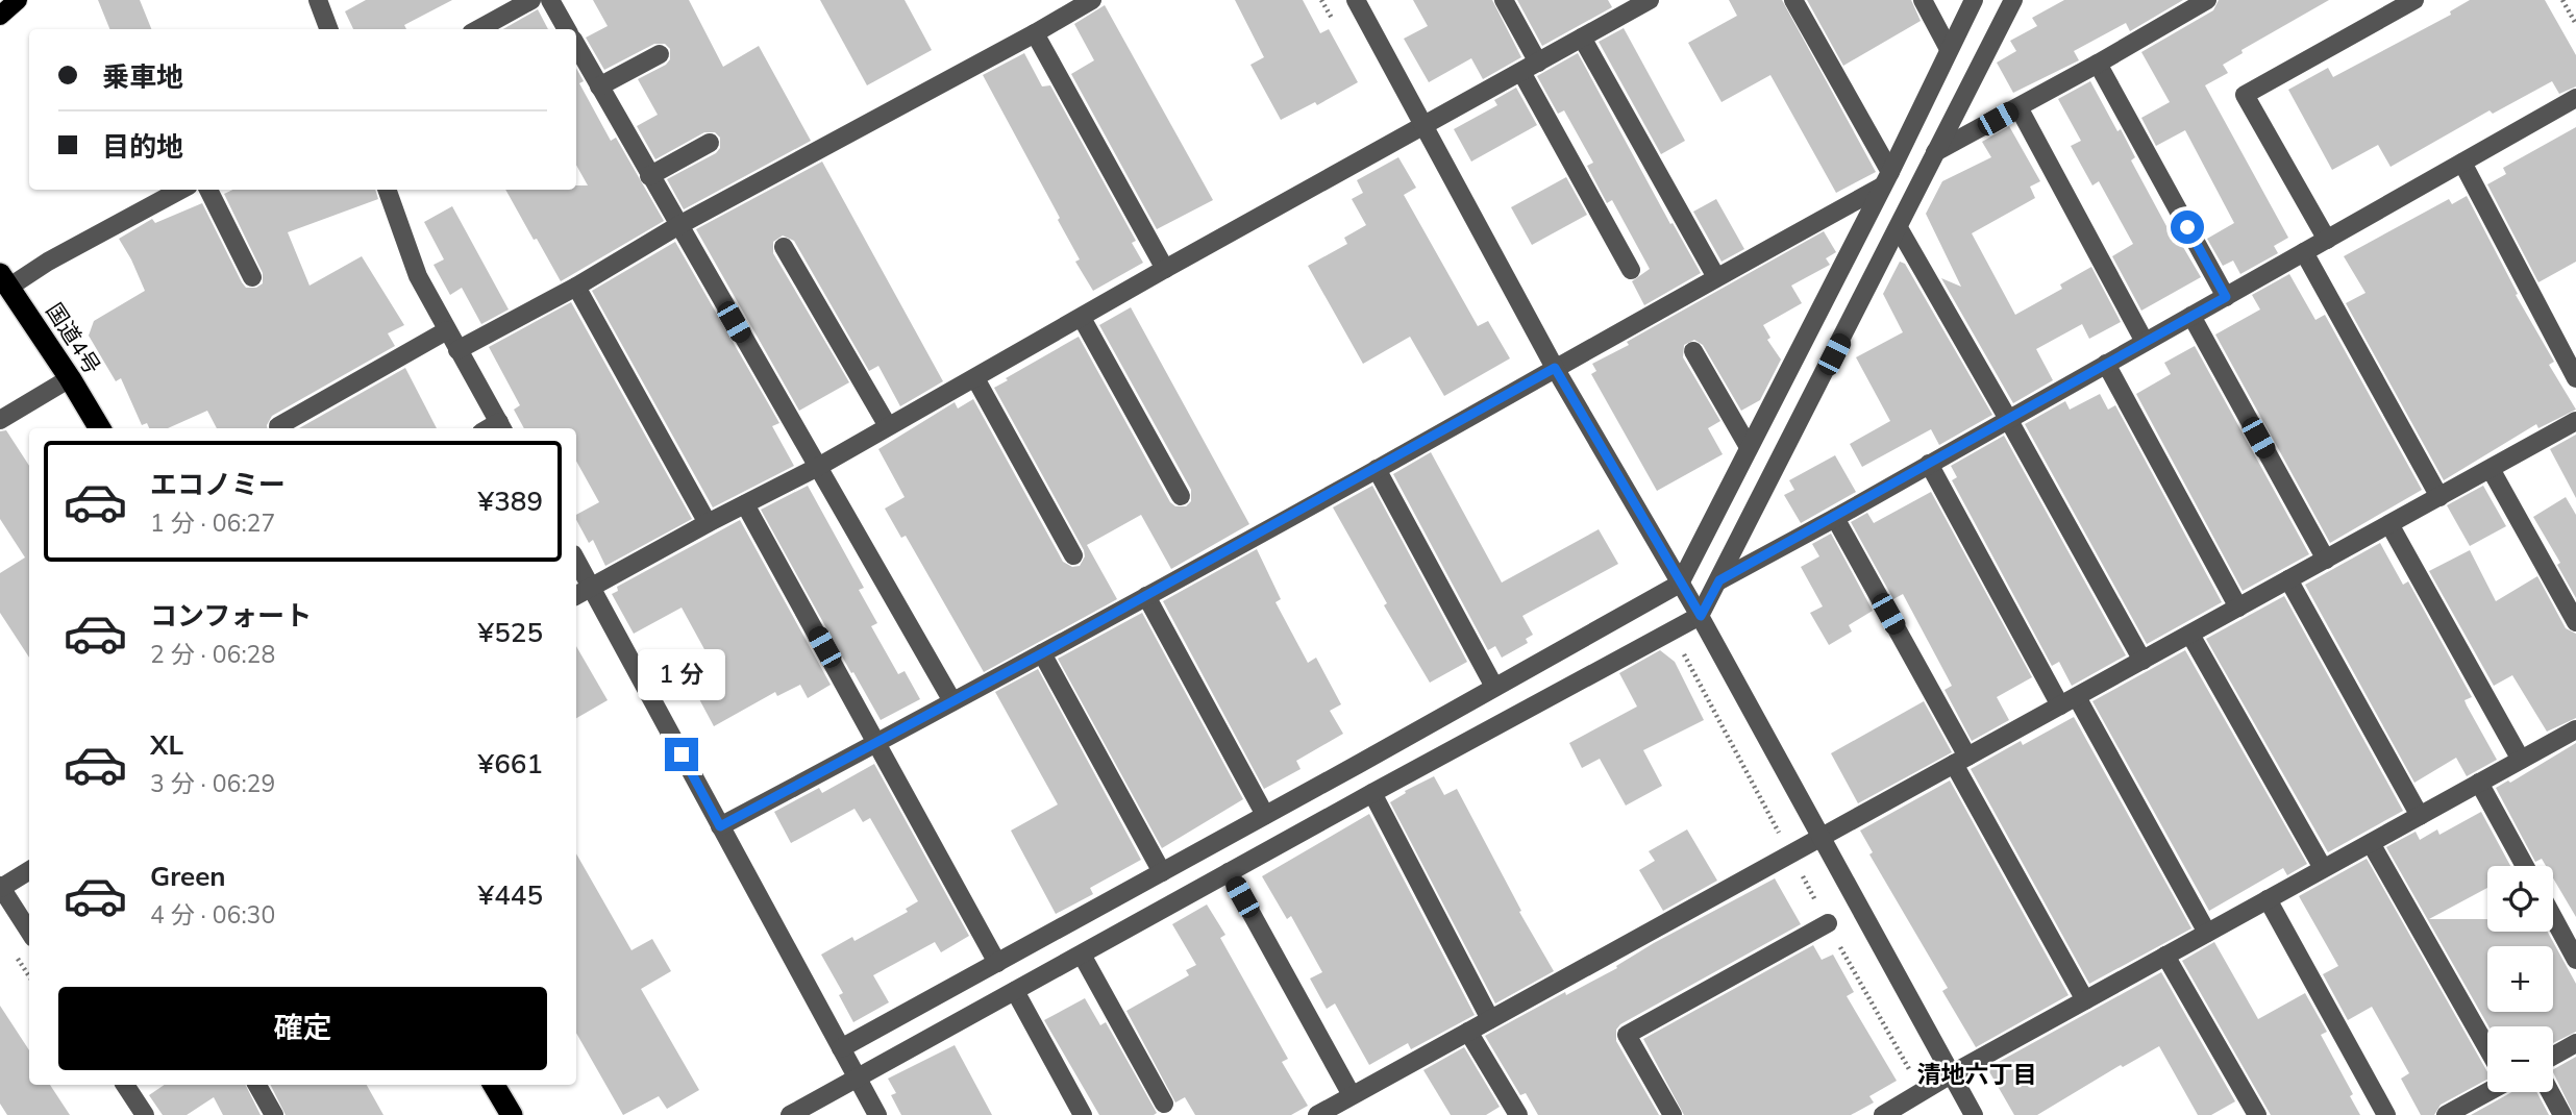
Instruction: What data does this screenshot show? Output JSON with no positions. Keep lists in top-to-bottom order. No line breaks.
{"streets":{"highway":["国道4号"]},"districts":["清地六丁目"],"page":{"banner":["乗車地","目的地"],"list":[{"name":"エコノミー","note":"1 分 · 06:27","value":"¥389"},{"name":"コンフォート","note":"2 分 · 06:28","value":"¥525"},{"name":"XL","note":"3 分 · 06:29","value":"¥661"},{"name":"Green","note":"4 分 · 06:30","value":"¥445"}],"bubble":"1 分","map_buttons":["+","−"],"buttons":"確定"}}
